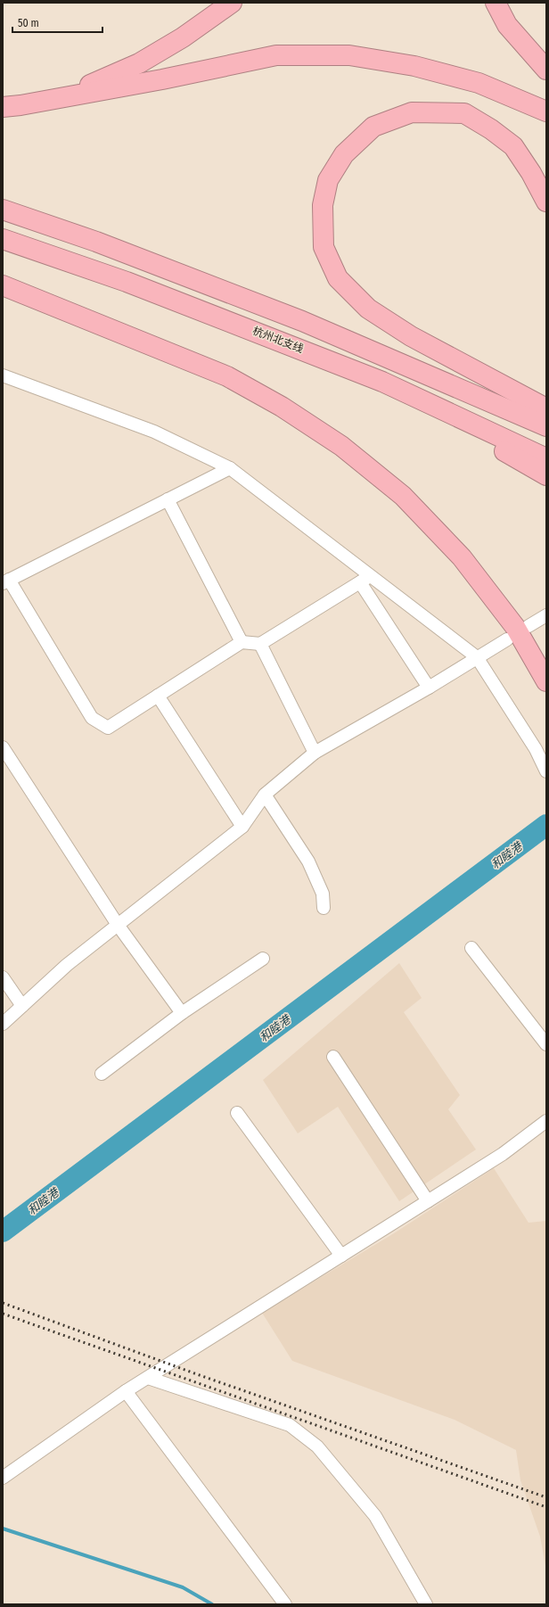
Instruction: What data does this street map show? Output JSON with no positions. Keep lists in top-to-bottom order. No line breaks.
{"streets":{"highway":["杭州北支线"]},"water":["和睦港"],"scale_bar":"50 m"}
